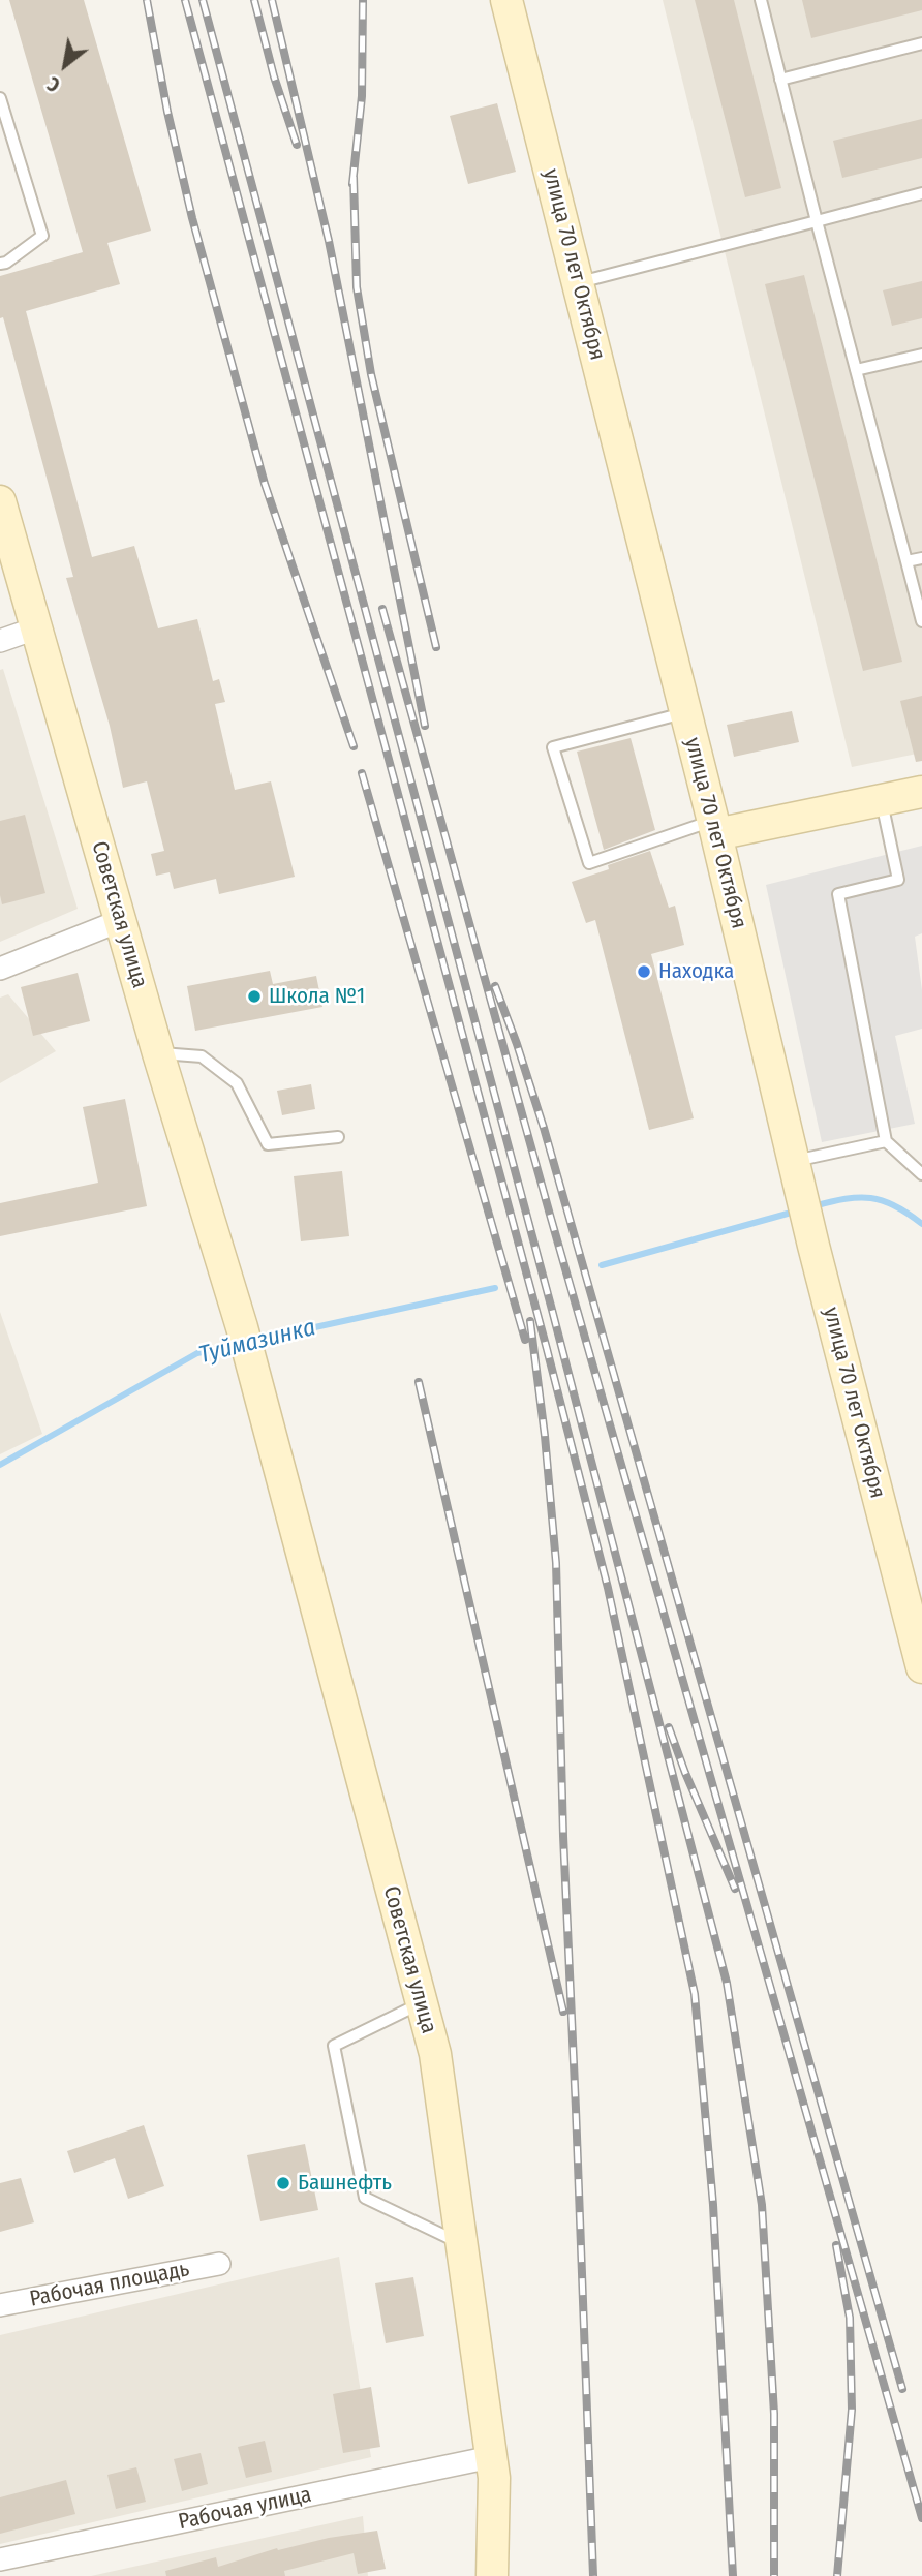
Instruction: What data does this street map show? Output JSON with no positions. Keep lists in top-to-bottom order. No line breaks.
{"streets":{"street":["улица 70 лет Октября","Советская улица","Рабочая площадь","Рабочая улица"]},"crossings":[["Советская улица","Рабочая улица"]],"water":["Туймазинка"],"places":["Находка","Школа №1","Башнефть"],"north":"bottom left"}
